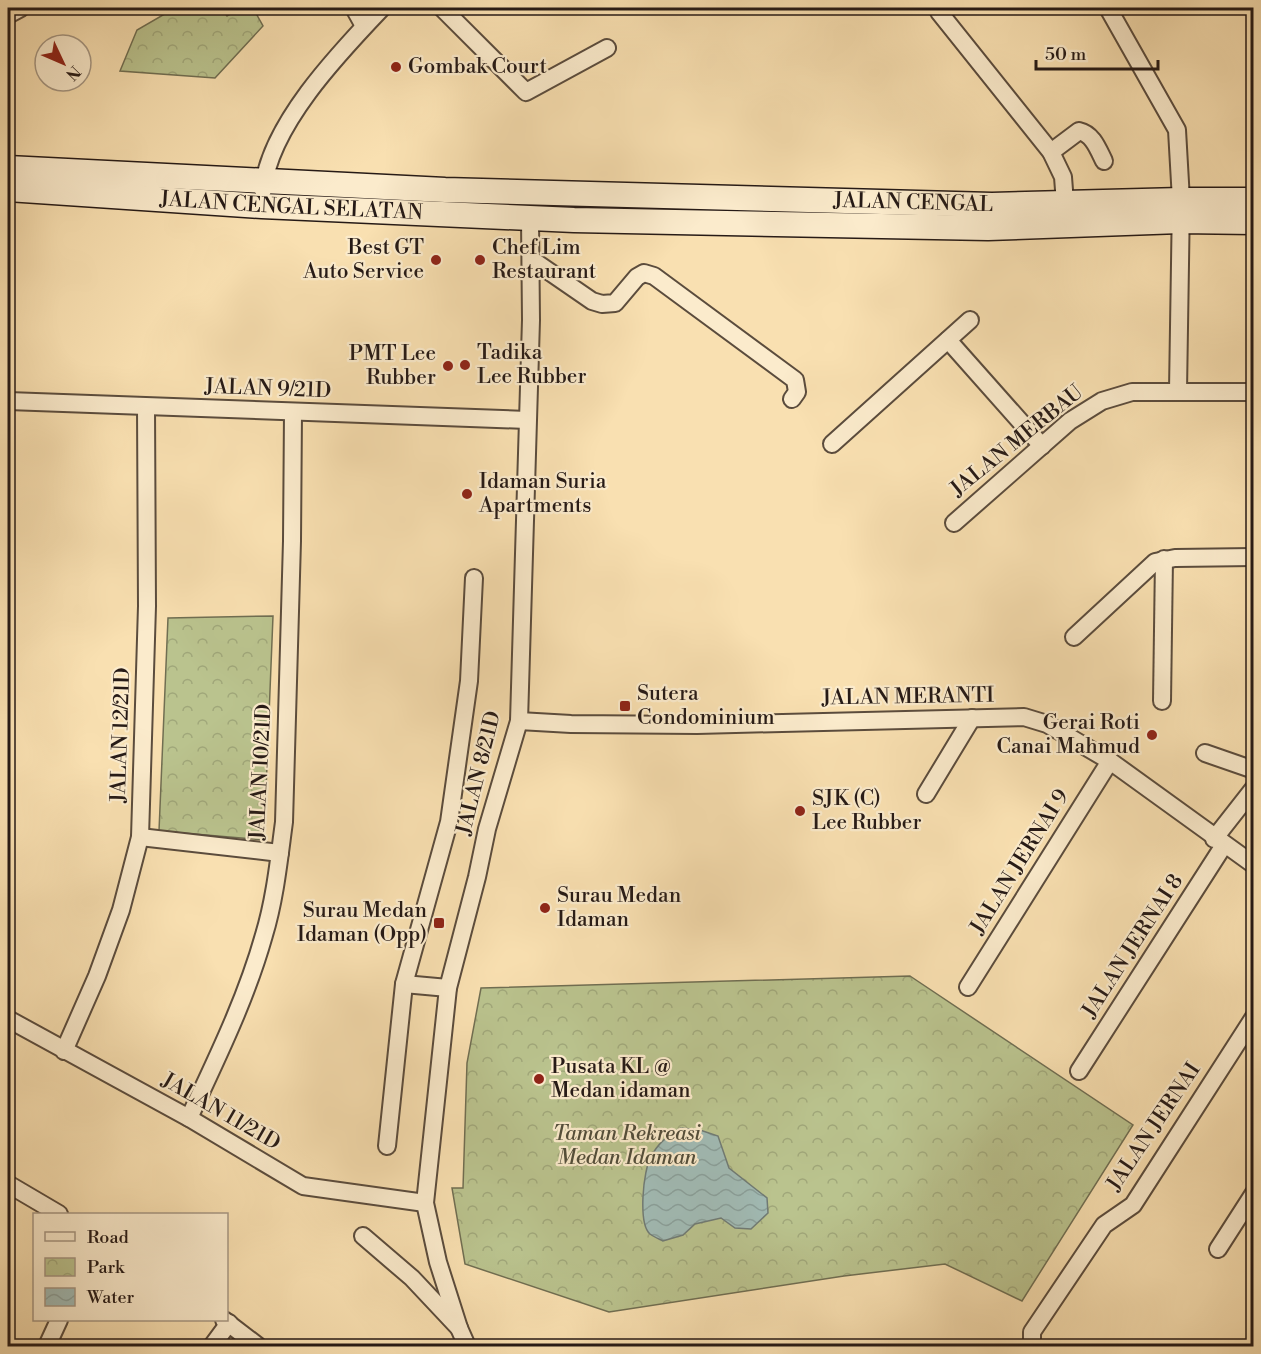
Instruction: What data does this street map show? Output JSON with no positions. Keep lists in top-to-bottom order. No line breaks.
{"streets":{"street":["JALAN CENGAL","JALAN CENGAL SELATAN","JALAN 9/21D","JALAN MERBAU","JALAN MERANTI","JALAN 12/21D","JALAN 10/21D","JALAN 8/21D","JALAN JERNAI 9","JALAN JERNAI 8","JALAN 11/21D","JALAN JERNAI"]},"crossings":[["JALAN CENGAL","JALAN CENGAL SELATAN"],["JALAN CENGAL SELATAN","JALAN 8/21D"],["JALAN 9/21D","JALAN 12/21D"],["JALAN 9/21D","JALAN 10/21D"],["JALAN 9/21D","JALAN 8/21D"],["JALAN MERANTI","JALAN 8/21D"],["JALAN MERANTI","JALAN JERNAI 9"],["JALAN MERANTI","JALAN JERNAI 8"],["JALAN 12/21D","JALAN 11/21D"],["JALAN 10/21D","JALAN 11/21D"],["JALAN 8/21D","JALAN 11/21D"]],"parks":["Taman Rekreasi Medan Idaman"],"places":{"other":["Gombak Court","Best GT Auto Service","Chef Lim Restaurant","Tadika Lee Rubber","PMT Lee Rubber","Idaman Suria Apartments","Gerai Roti Canai Mahmud","SJK (C) Lee Rubber","Surau Medan Idaman","Pusata KL @ Medan idaman"],"transit":["Sutera Condominium","Surau Medan Idaman (Opp)"]},"legend":["Road","Park","Water"],"scale_bar":"50 m","north":"bottom right"}
